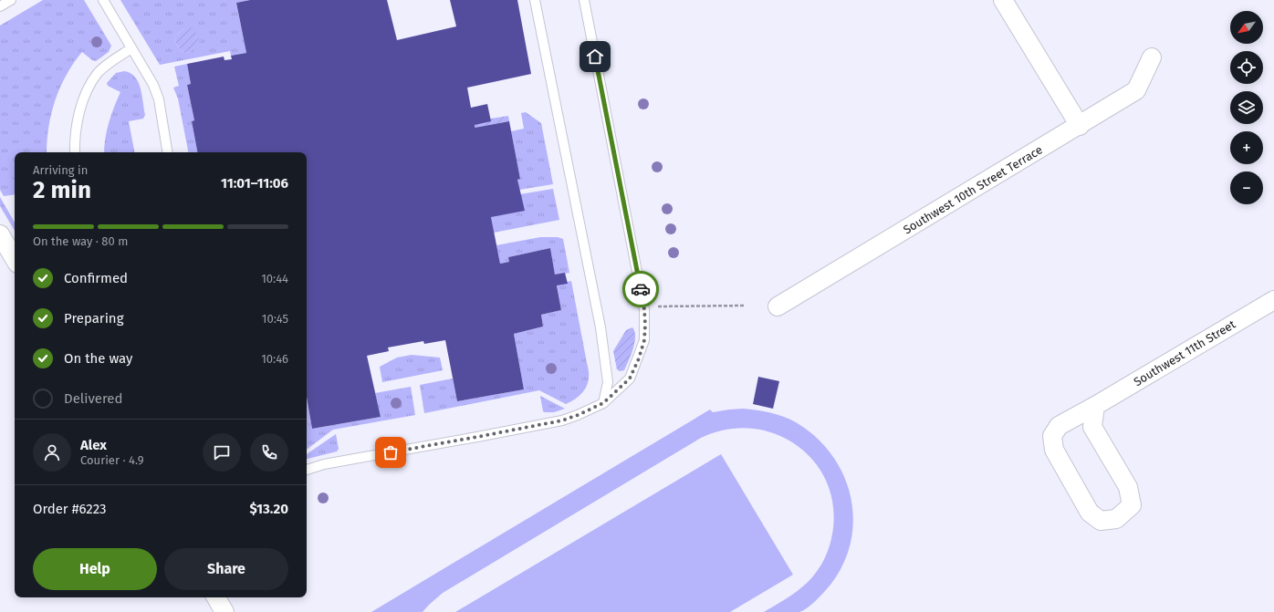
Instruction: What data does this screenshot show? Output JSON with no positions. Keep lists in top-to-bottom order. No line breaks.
{"streets":{"street":["Southwest 10th Street Terrace","Southwest 11th Street"]},"north":"bottom left","page":{"map_buttons":["+","−"],"heading":["2 min","Arriving in","11:01–11:06"],"panel":["Alex","Courier · 4.9","Order #6223","$13.20"],"bar":"On the way · 80 m","list":[["Confirmed","10:44"],["Preparing","10:45"],["On the way","10:46"],"Delivered"],"buttons":["Help","Share"]}}
